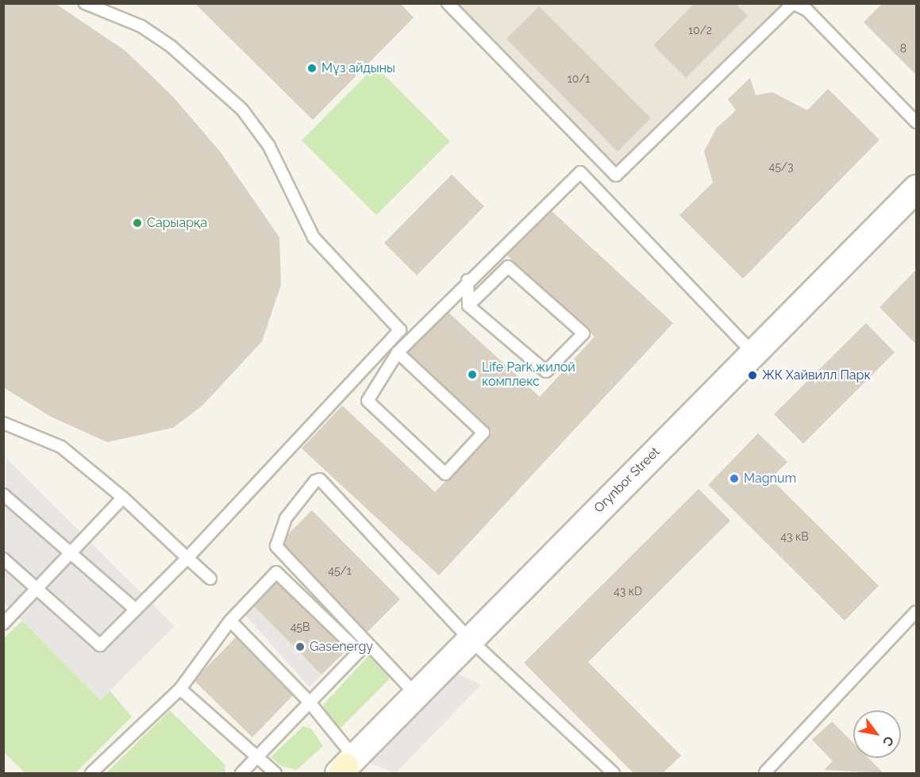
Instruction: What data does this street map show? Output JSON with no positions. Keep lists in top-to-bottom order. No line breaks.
{"streets":{"street":["Orynbor Street"]},"places":["Мұз айдыны","Сарыарқа","Life Park,жилой комплекс","ЖК Хайвилл Парк","Magnum","Gasenergy"],"house_numbers":["10/2","8","10/1","45/3","43 кВ","45/1","43 кD","45В"],"north":"bottom right"}
